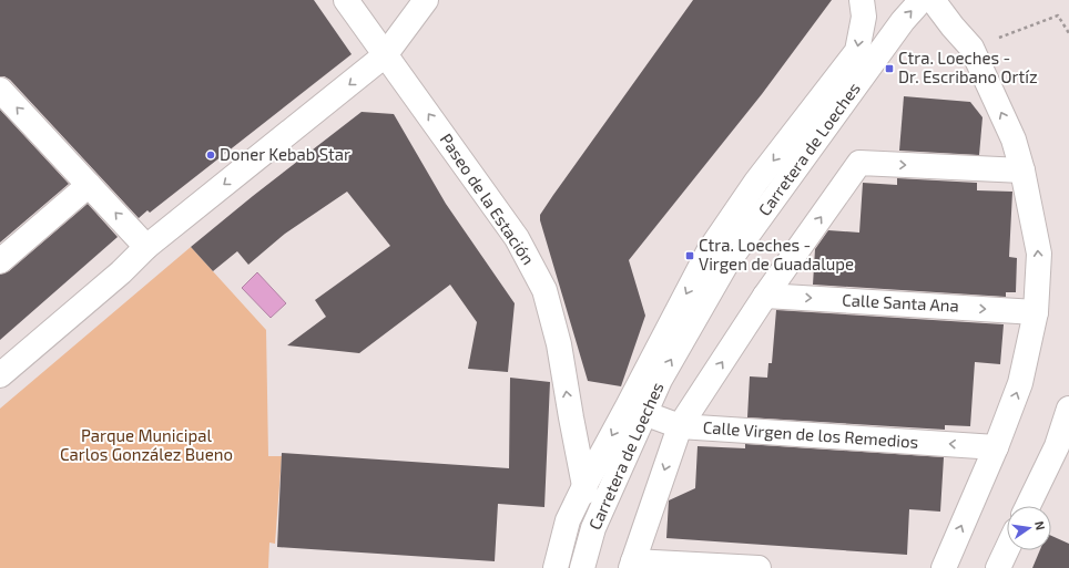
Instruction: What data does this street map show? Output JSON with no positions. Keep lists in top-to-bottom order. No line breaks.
{"streets":{"street":["Carretera de Loeches","Paseo de la Estación","Calle Santa Ana","Calle Virgen de los Remedios"]},"crossings":[["Carretera de Loeches","Paseo de la Estación"],["Carretera de Loeches","Calle Virgen de los Remedios"]],"one_way":["Paseo de la Estación","Calle Santa Ana","Calle Virgen de los Remedios"],"parks":["Parque Municipal Carlos González Bueno"],"places":{"transit":["Ctra. Loeches - Dr. Escribano Ortíz","Ctra. Loeches - Virgen de Guadalupe"],"other":["Doner Kebab Star"]},"north":"right"}
